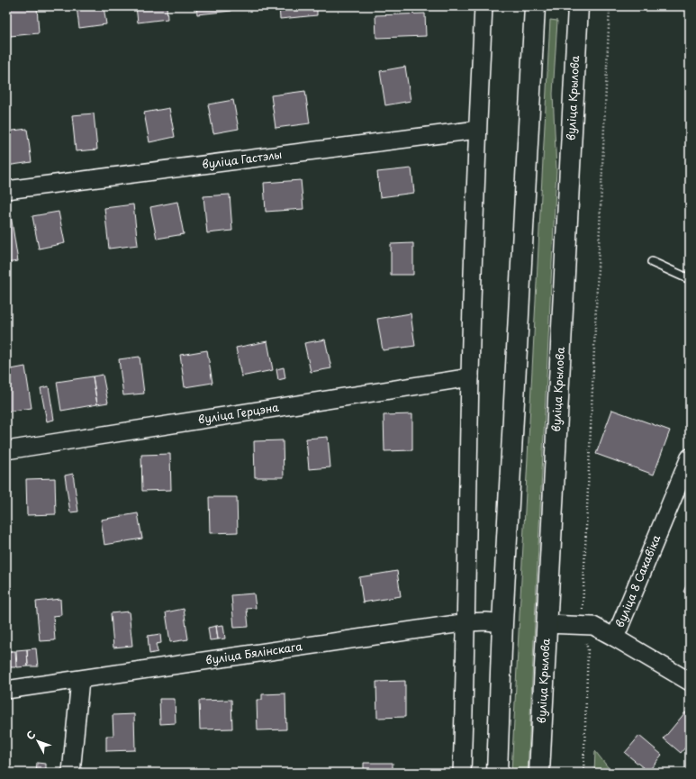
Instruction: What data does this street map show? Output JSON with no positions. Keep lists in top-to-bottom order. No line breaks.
{"streets":{"main road":["вуліца Крылова"],"street":["вуліца Гастэлы","вуліца Герцэна","вуліца 8 Сакавіка","вуліца Бялінскага"]},"crossings":[["вуліца Крылова","вуліца 8 Сакавіка"]],"north":"top left"}
